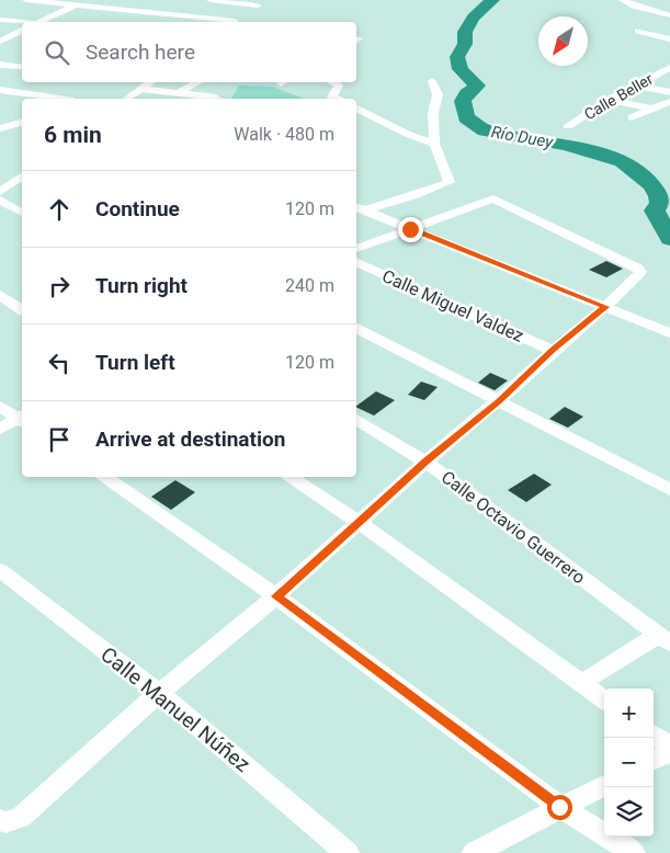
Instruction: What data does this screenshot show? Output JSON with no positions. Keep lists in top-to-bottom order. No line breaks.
{"streets":{"street":["Calle Beller","Calle Miguel Valdez","Calle Octavio Guerrero","Calle Manuel Núñez"]},"water":["Río Duey"],"north":"bottom left","page":{"search":"Search here","heading":["6 min","Walk · 480 m"],"list":[["Continue","120 m"],["Turn right","240 m"],["Turn left","120 m"],"Arrive at destination"],"map_buttons":["+","−"]}}
